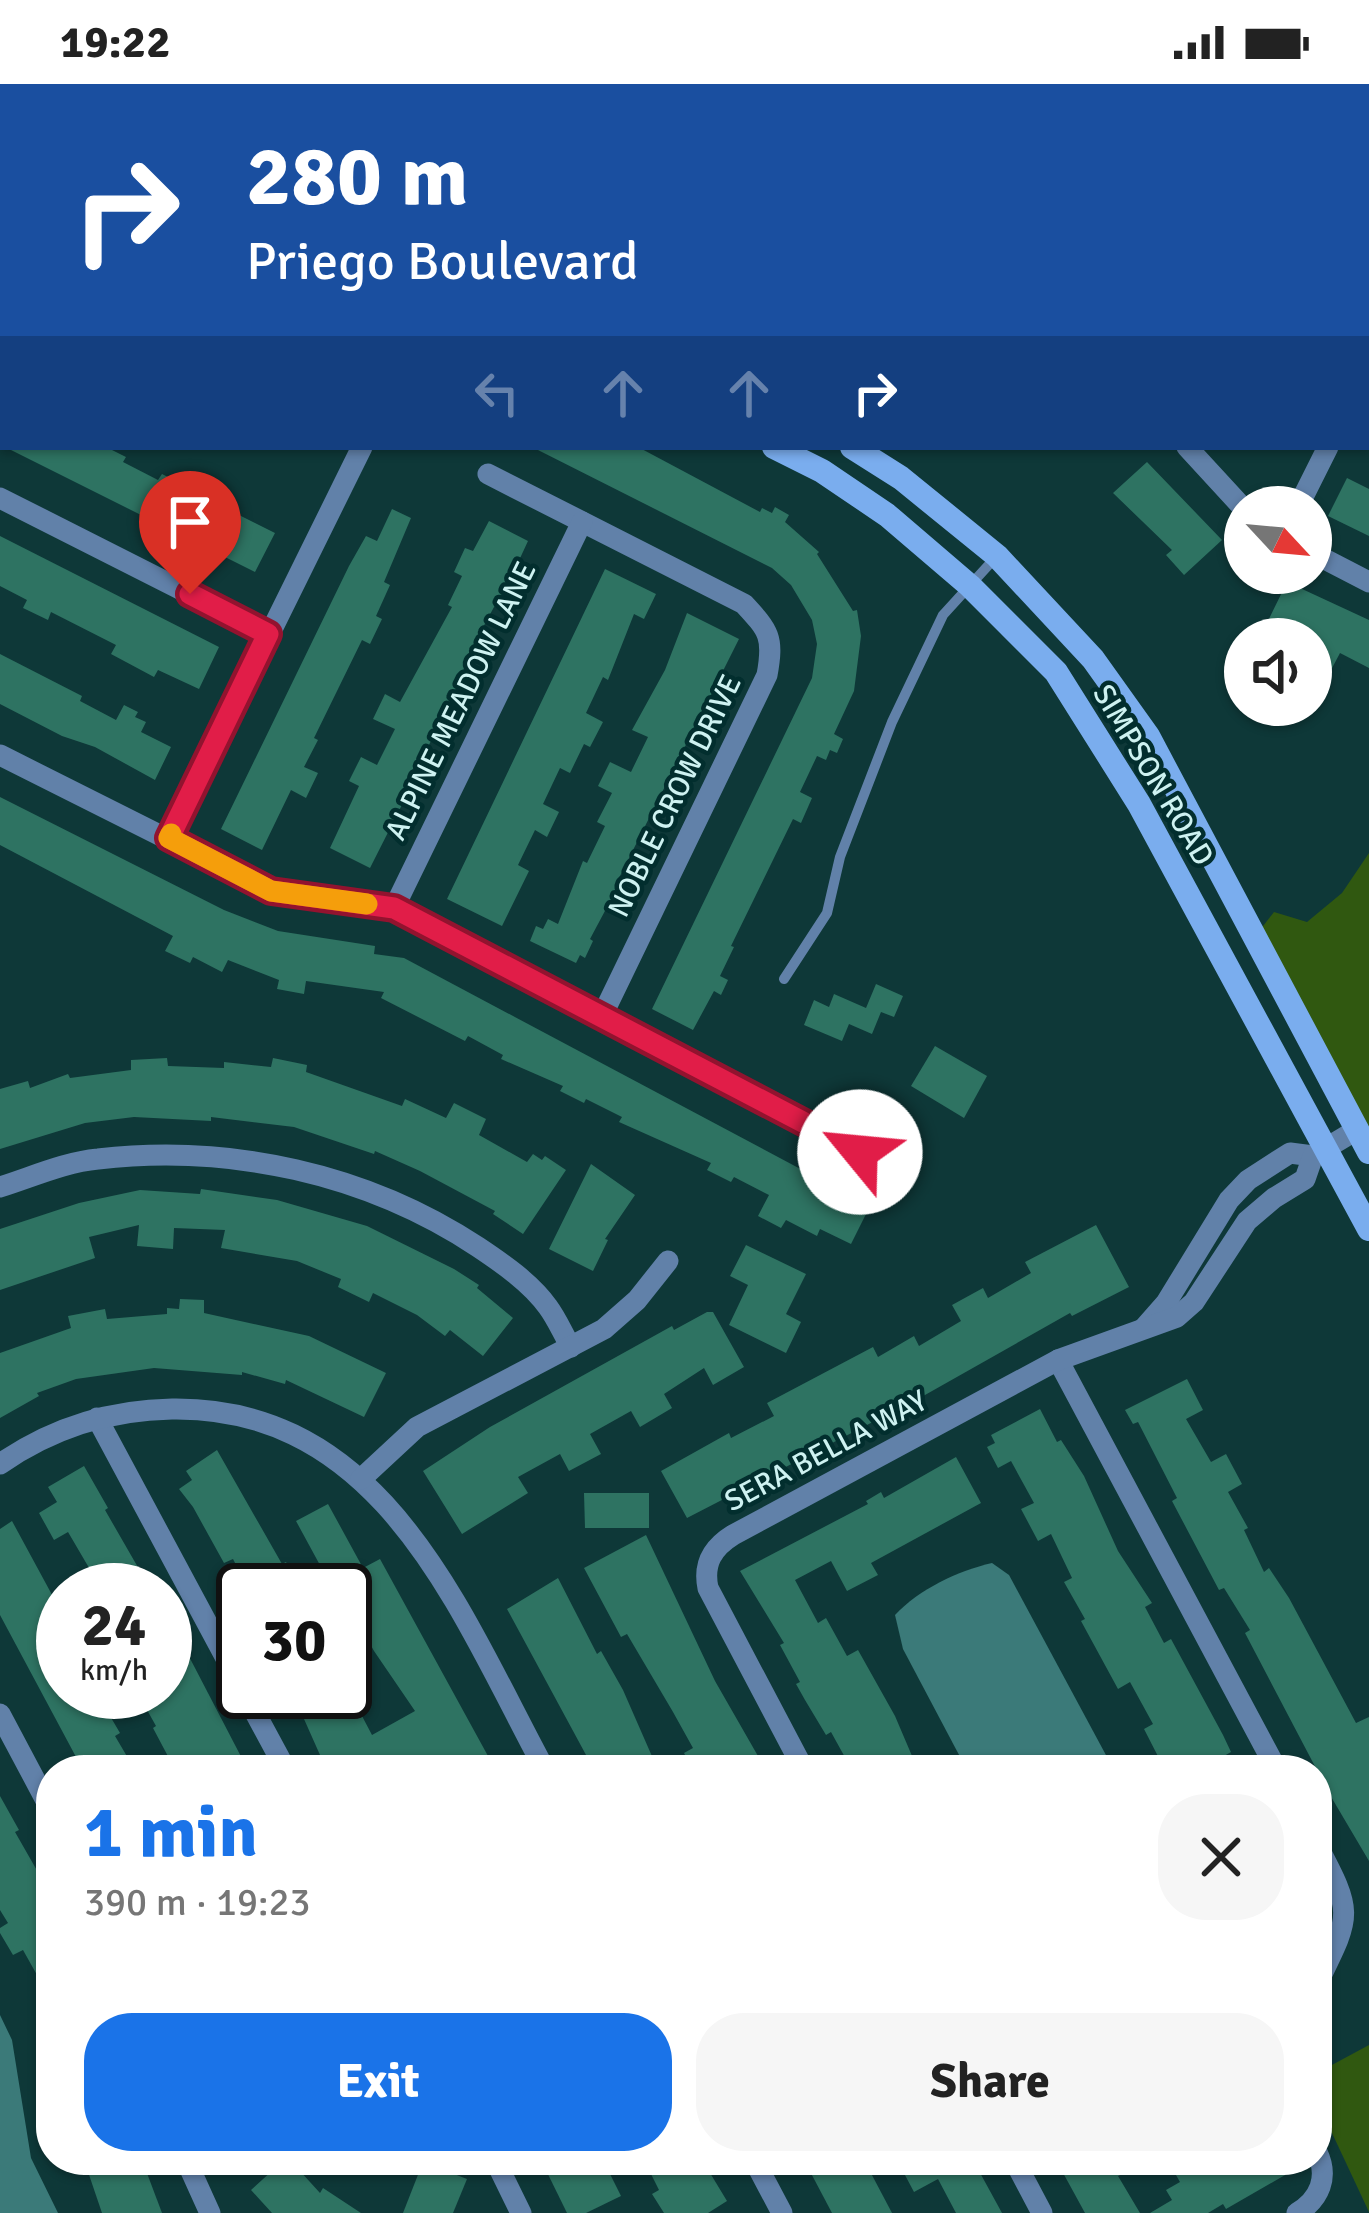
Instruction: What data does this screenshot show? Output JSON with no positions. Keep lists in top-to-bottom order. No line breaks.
{"streets":{"main road":["SIMPSON ROAD"],"street":["ALPINE MEADOW LANE","NOBLE CROW DRIVE","SERA BELLA WAY"]},"crossings":[["ALPINE MEADOW LANE","NOBLE CROW DRIVE"],["SIMPSON ROAD","SERA BELLA WAY"]],"north":"bottom right","page":{"status":"19:22","turn":["280 m","Priego Boulevard"],"speed":"24 km/h","limit":"30","heading":["1 min","390 m · 19:23"],"buttons":["Exit","Share"]}}
